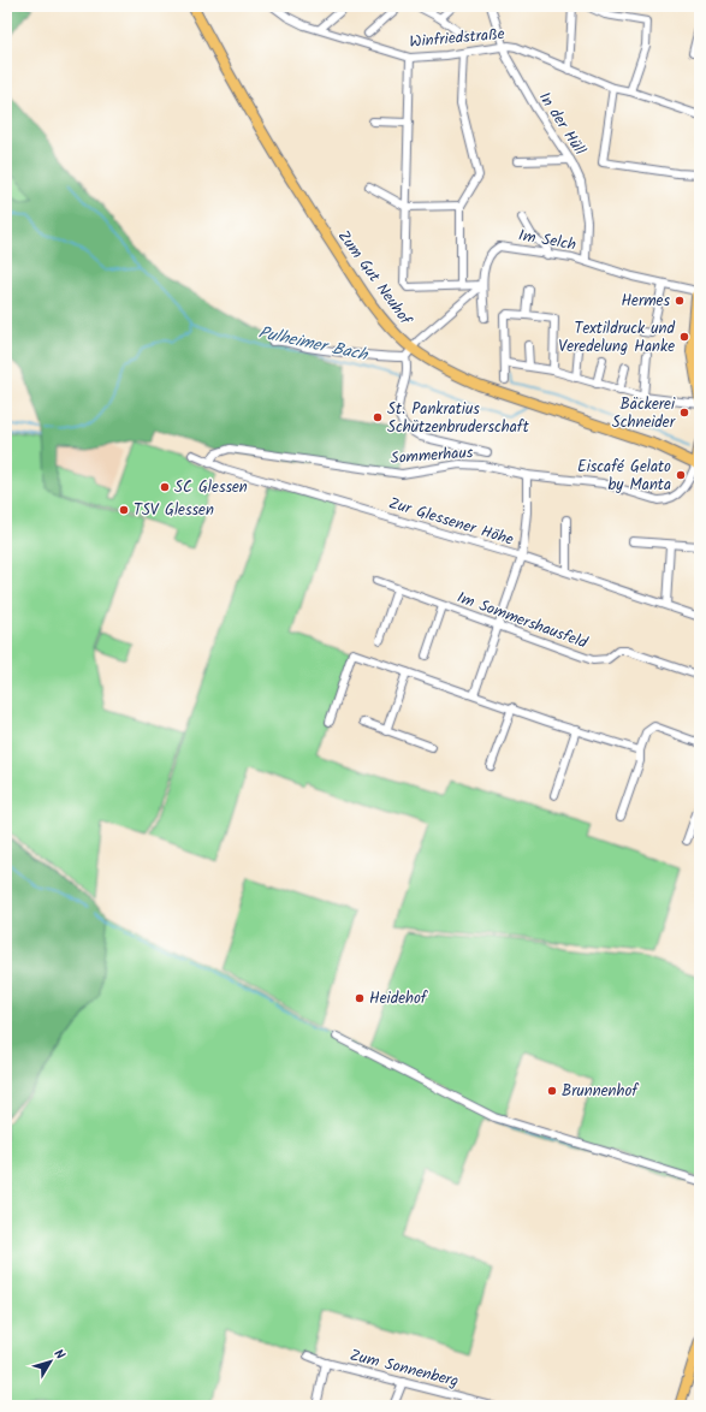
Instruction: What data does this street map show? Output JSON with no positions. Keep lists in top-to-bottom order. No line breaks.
{"streets":{"main road":["Zum Gut Neuhof"],"street":["Winfriedstraße","In der Hüll","Im Selch","Sommerhaus","Zur Glessener Höhe","Im Sommershausfeld","Zum Sonnenberg"]},"crossings":[["Winfriedstraße","In der Hüll"],["In der Hüll","Im Selch"],["Zum Gut Neuhof","Sommerhaus"],["Sommerhaus","Zur Glessener Höhe"]],"water":["Pulheimer Bach"],"places":["Hermes","Textildruck und Veredelung Hanke","Bäckerei Schneider","St. Pankratius Schützenbruderschaft","Eiscafé Gelato by Manta","SC Glessen","TSV Glessen","Heidehof","Brunnenhof"],"north":"top right"}
